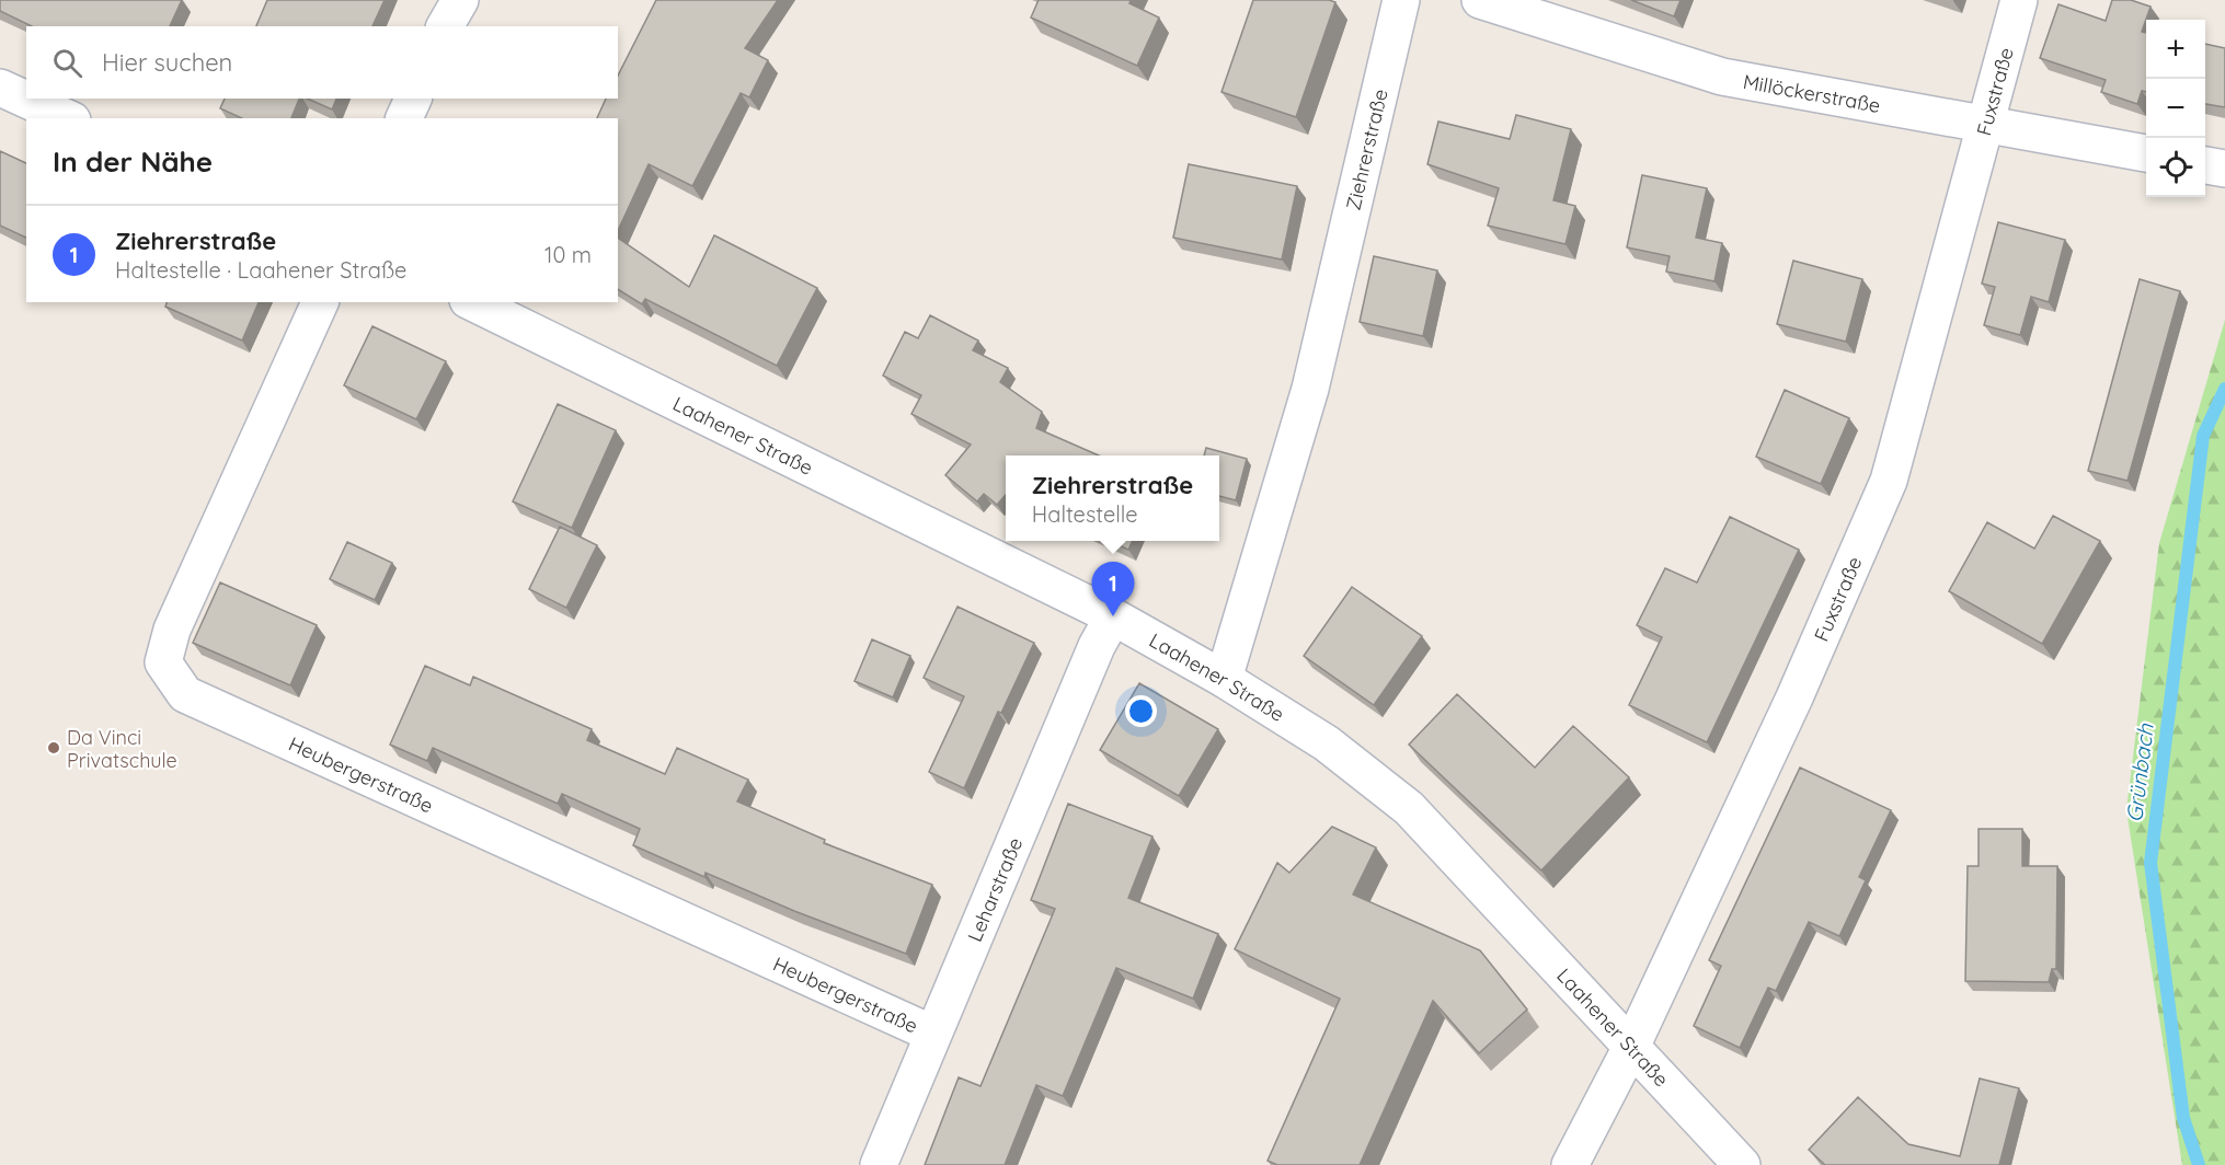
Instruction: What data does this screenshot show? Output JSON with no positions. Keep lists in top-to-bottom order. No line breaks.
{"streets":{"street":["Fuxstraße","Millöckerstraße","Ziehrerstraße","Laahener Straße","Heubergerstraße","Leharstraße"]},"crossings":[["Fuxstraße","Millöckerstraße"],["Fuxstraße","Laahener Straße"],["Ziehrerstraße","Laahener Straße"],["Laahener Straße","Leharstraße"],["Heubergerstraße","Leharstraße"]],"water":["Grünbach"],"places":["Da Vinci Privatschule"],"page":{"map_buttons":["+","−"],"search":"Hier suchen","heading":"In der Nähe","list":[{"mark":"1","name":"Ziehrerstraße","note":"Haltestelle · Laahener Straße","value":"10 m"}],"popup":["Ziehrerstraße","Haltestelle"],"pins":"1"}}
